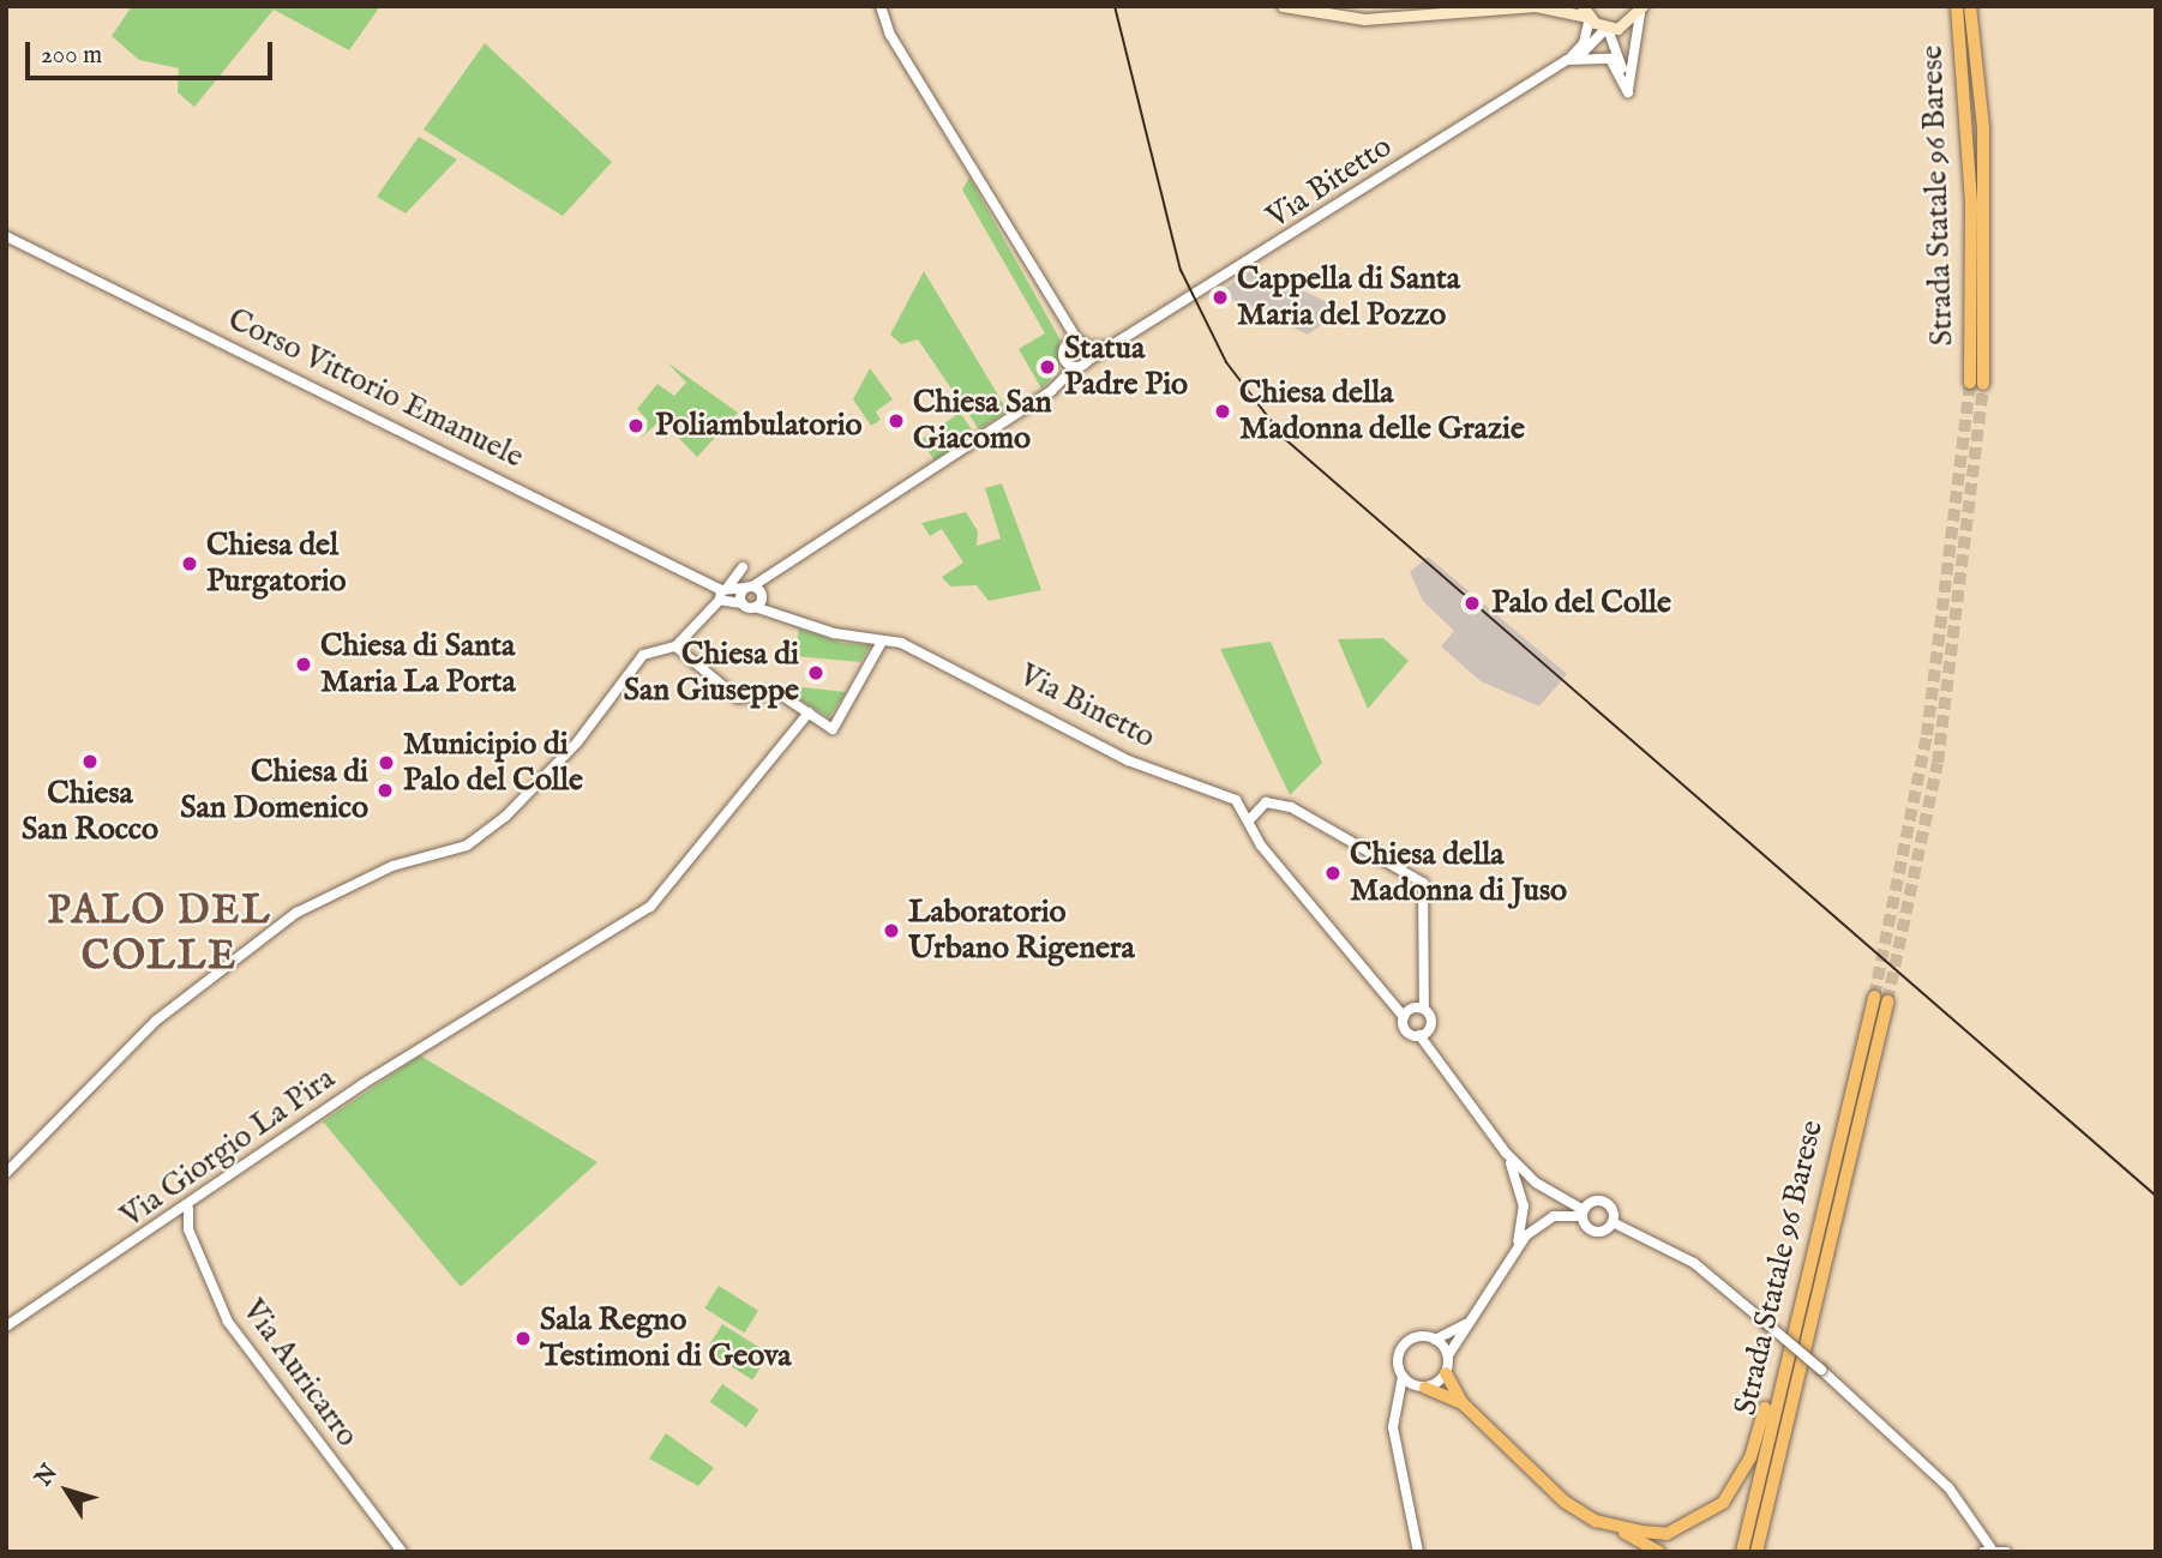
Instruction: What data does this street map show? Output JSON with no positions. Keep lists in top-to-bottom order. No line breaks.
{"streets":{"highway":["Strada Statale 96 Barese"],"street":["Via Bitetto","Corso Vittorio Emanuele","Via Binetto","Via Giorgio La Pira","Via Auricarro"]},"crossings":[["Corso Vittorio Emanuele","Via Binetto"],["Via Giorgio La Pira","Via Auricarro"]],"districts":["PALO DEL COLLE"],"places":["Cappella di Santa Maria del Pozzo","Statua Padre Pio","Chiesa della Madonna delle Grazie","Chiesa San Giacomo","Poliambulatorio","Chiesa del Purgatorio","Palo del Colle","Chiesa di Santa Maria La Porta","Chiesa di San Giuseppe","Chiesa San Rocco","Municipio di Palo del Colle","Chiesa di San Domenico","Chiesa della Madonna di Juso","Laboratorio Urbano Rigenera","Sala Regno Testimoni di Geova"],"scale_bar":"200 m","north":"top left"}
